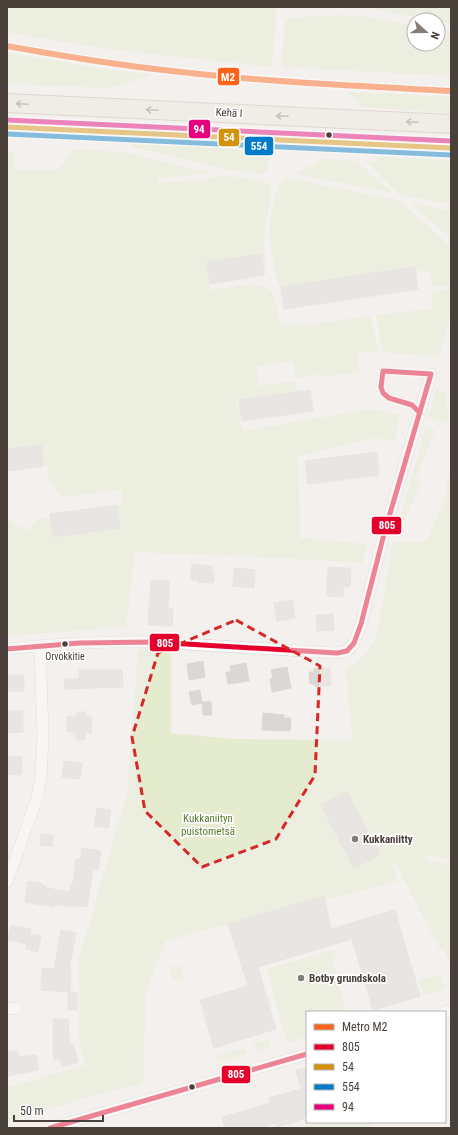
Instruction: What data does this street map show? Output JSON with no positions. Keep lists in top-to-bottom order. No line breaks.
{"streets":{"highway":["Kehä I"]},"parks":["Kukkaniityn puistometsä"],"places":["Orvokkitie","Kukkaniitty","Botby grundskola"],"lines":["metro line M2","transit line 94","transit line 54","transit line 554","transit line 805"],"legend":["Metro M2","805","54","554","94"],"scale_bar":"50 m","north":"right"}
